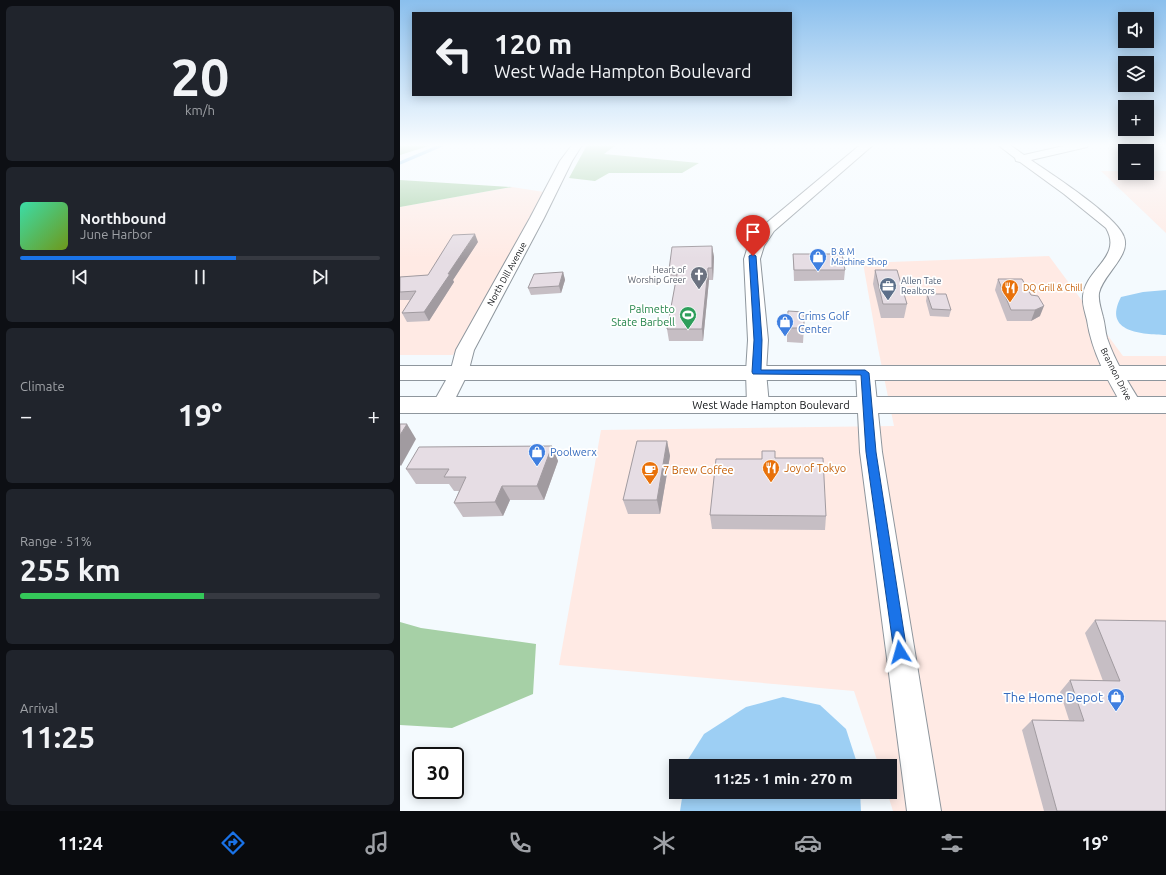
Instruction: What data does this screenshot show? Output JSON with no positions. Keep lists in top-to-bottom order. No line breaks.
{"streets":{"main road":["West Wade Hampton Boulevard"],"street":["North Dill Avenue","Brannon Drive"]},"crossings":[["North Dill Avenue","West Wade Hampton Boulevard"],["Brannon Drive","West Wade Hampton Boulevard"]],"places":{"shop":["B & M Machine Shop","Crims Golf Center","Poolwerx","The Home Depot"],"church":["Heart of Worship Greer"],"office":["Allen Tate Realtors"],"restaurant":["DQ Grill & Chill","Joy of Tokyo"],"sports":["Palmetto State Barbell"],"cafe":["7 Brew Coffee"]},"page":{"tile":[["20","km/h"],"Climate",["Range · 51%","255 km"],["Arrival","11:25"]],"map_buttons":["+","−"],"turn":["120 m","West Wade Hampton Boulevard"],"song":["Northbound","June Harbor"],"heat":["−","19°","+"],"limit":"30","trip":"11:25 · 1 min · 270 m","tabs":["11:24","19°"]}}
